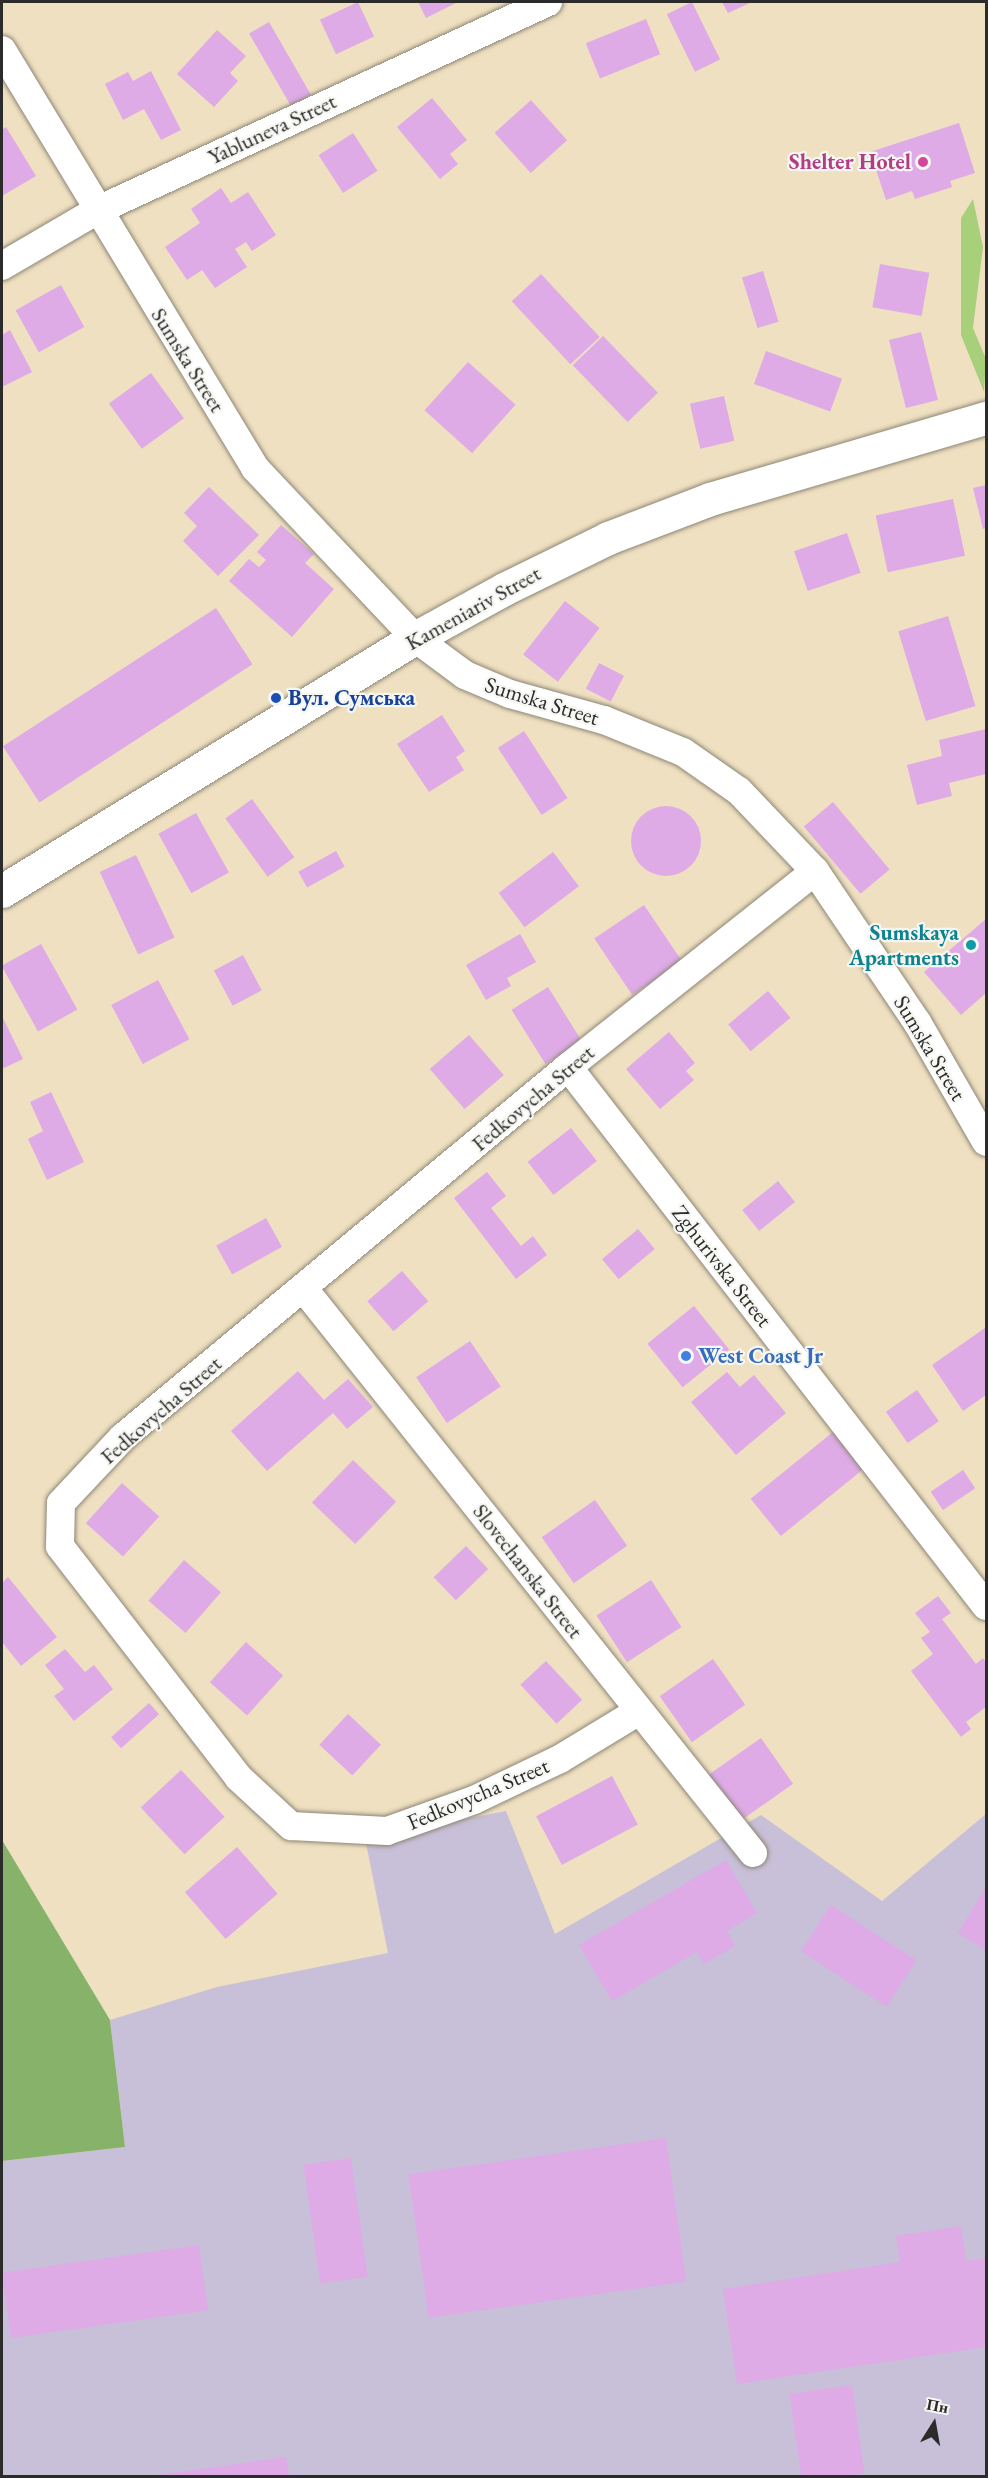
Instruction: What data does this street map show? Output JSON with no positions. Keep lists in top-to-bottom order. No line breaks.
{"streets":{"street":["Yabluneva Street","Sumska Street","Kameniariv Street","Fedkovycha Street","Zghurivska Street","Slovechanska Street"]},"crossings":[["Yabluneva Street","Sumska Street"],["Sumska Street","Kameniariv Street"],["Sumska Street","Fedkovycha Street"],["Fedkovycha Street","Zghurivska Street"],["Fedkovycha Street","Slovechanska Street"]],"places":["Shelter Hotel","Вул. Сумська","Sumskaya Apartments","West Coast Jr"],"north":"top"}
